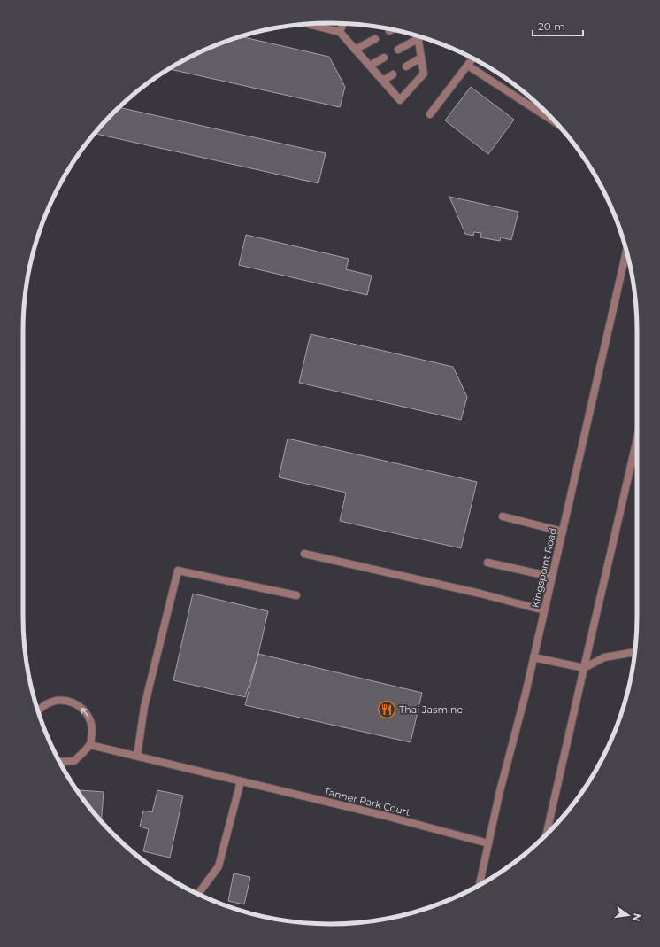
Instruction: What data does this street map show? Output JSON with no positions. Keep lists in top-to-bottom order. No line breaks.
{"streets":{"street":["Kingspoint Road","Tanner Park Court"]},"crossings":[["Kingspoint Road","Tanner Park Court"]],"places":{"restaurant":["Thai Jasmine"]},"scale_bar":"20 m","north":"right"}
